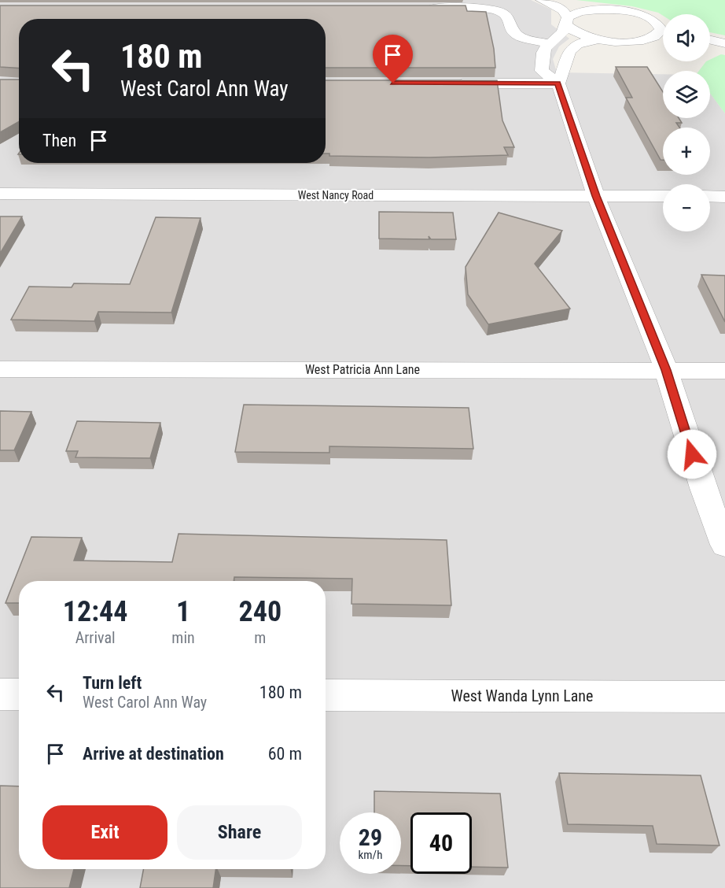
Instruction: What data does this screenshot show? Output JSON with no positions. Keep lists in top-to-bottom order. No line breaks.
{"streets":{"street":["West Nancy Road","West Patricia Ann Lane","West Wanda Lynn Lane"]},"page":{"map_buttons":["+","−"],"turn":["180 m","West Carol Ann Way"],"then":"Then","eta":["12:44","Arrival","1","min","240","m"],"list":[{"name":"Turn left","note":"West Carol Ann Way","value":"180 m"},{"name":"Arrive at destination","value":"60 m"}],"buttons":["Exit","Share"],"speed":"29 km/h","limit":"40"}}
